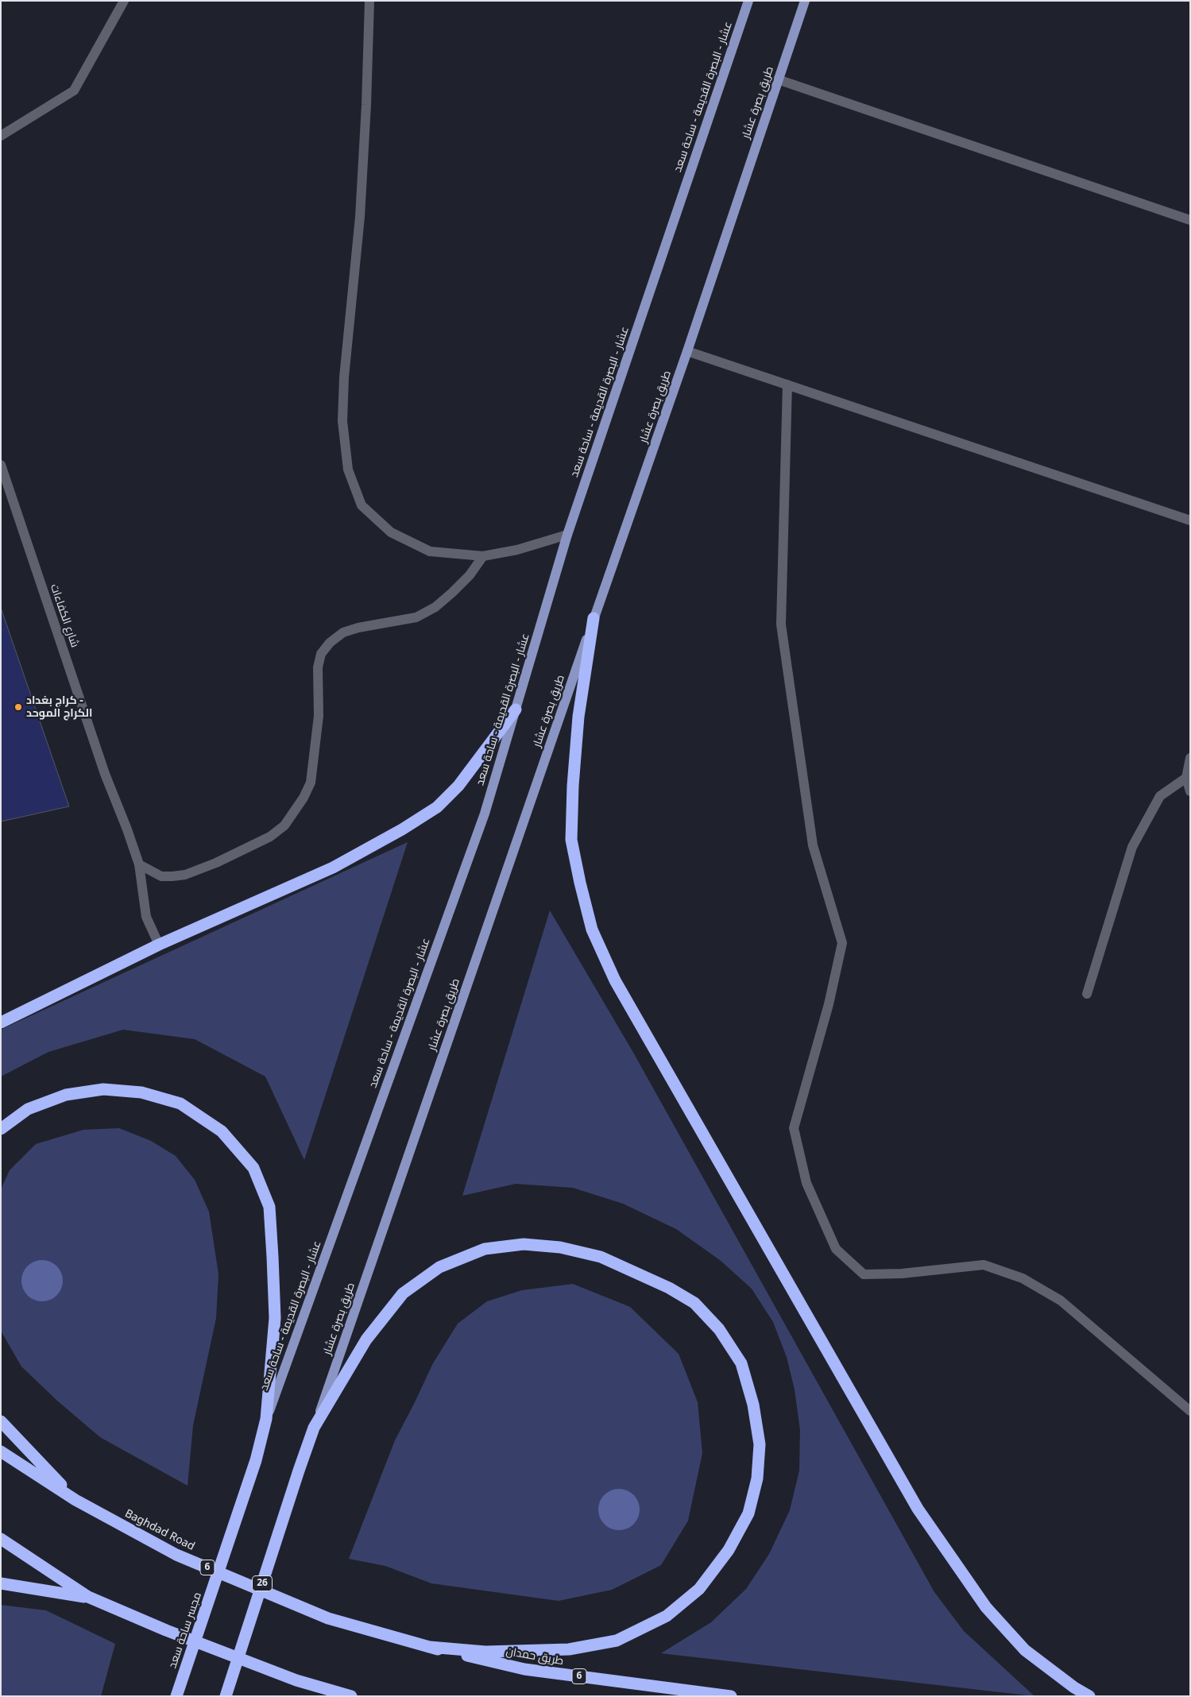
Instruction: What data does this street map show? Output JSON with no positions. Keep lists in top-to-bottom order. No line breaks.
{"streets":{"highway":["Baghdad Road","6","26","مجسر ساحة سعد","طريق حمدان"],"main road":["عشار - البصرة القديمة - ساحة سعد","طريق بصرة عشار"],"street":["شارع الكفاءات"]},"crossings":[["عشار - البصرة القديمة - ساحة سعد","مجسر ساحة سعد"],["طريق بصرة عشار","26"],["Baghdad Road","طريق حمدان"]],"places":["كراج بغداد - الكراج الموحد"]}
